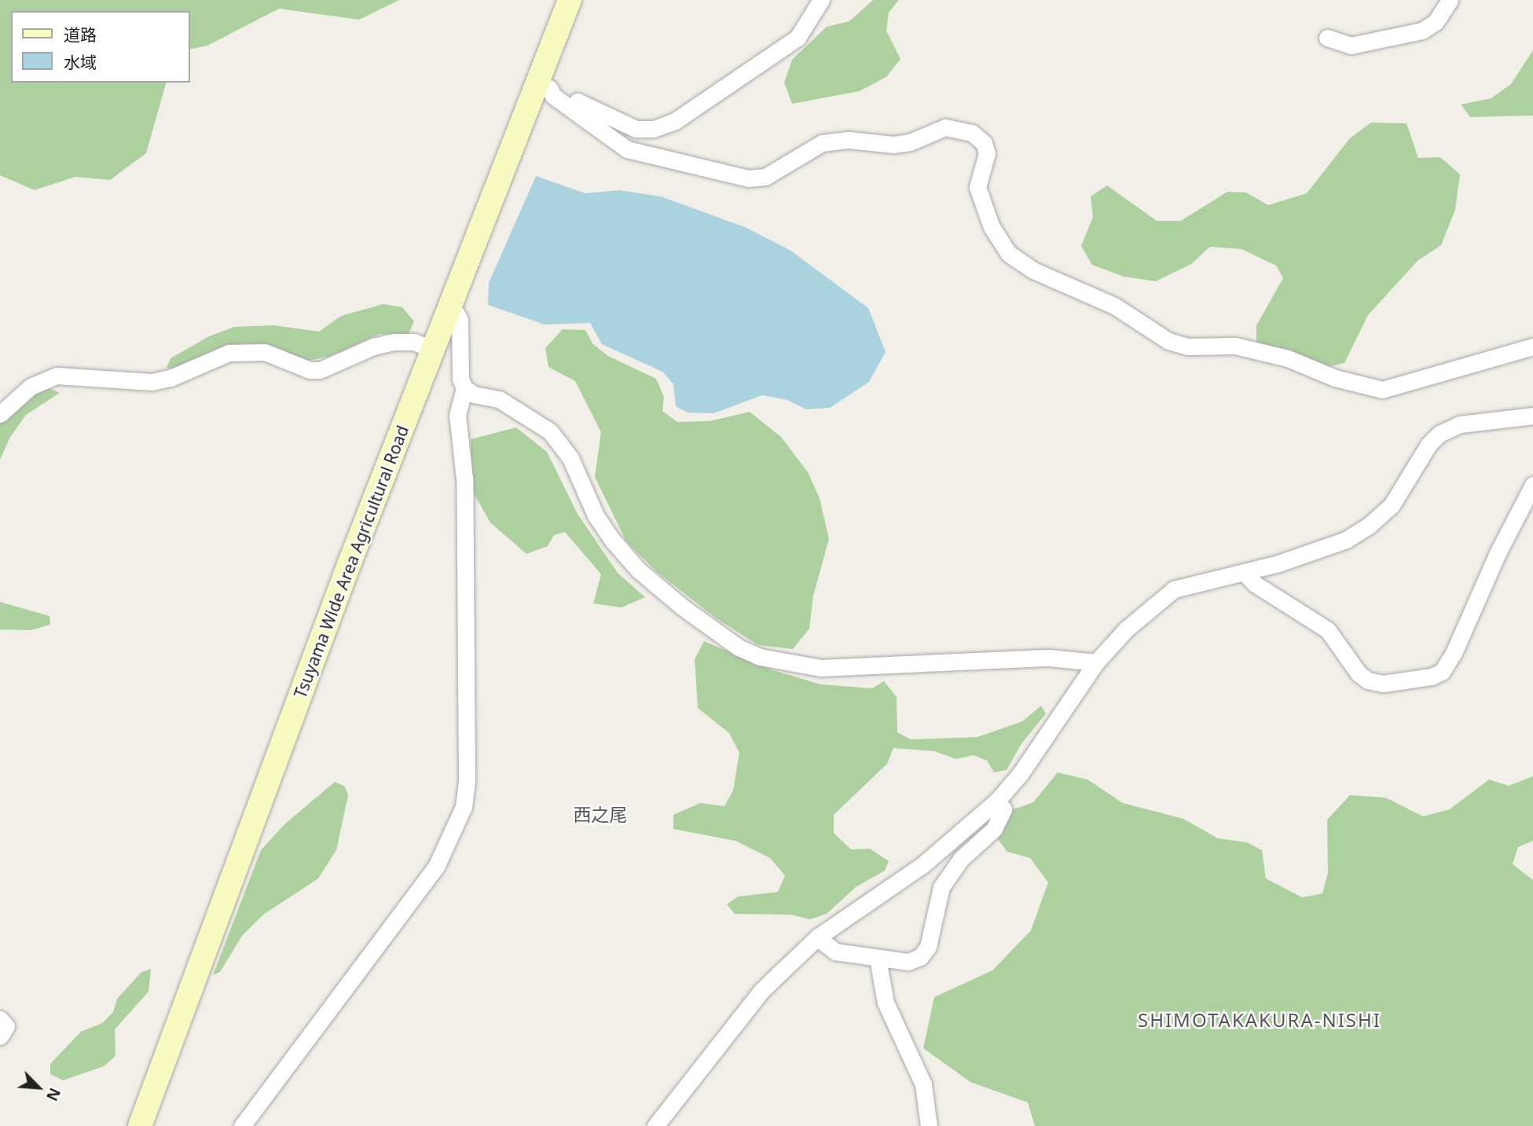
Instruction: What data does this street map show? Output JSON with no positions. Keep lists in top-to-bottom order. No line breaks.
{"streets":{"street":["Tsuyama Wide Area Agricultural Road"]},"districts":["西之尾","SHIMOTAKAKURA-NISHI"],"legend":["道路","水域"],"north":"bottom right"}
